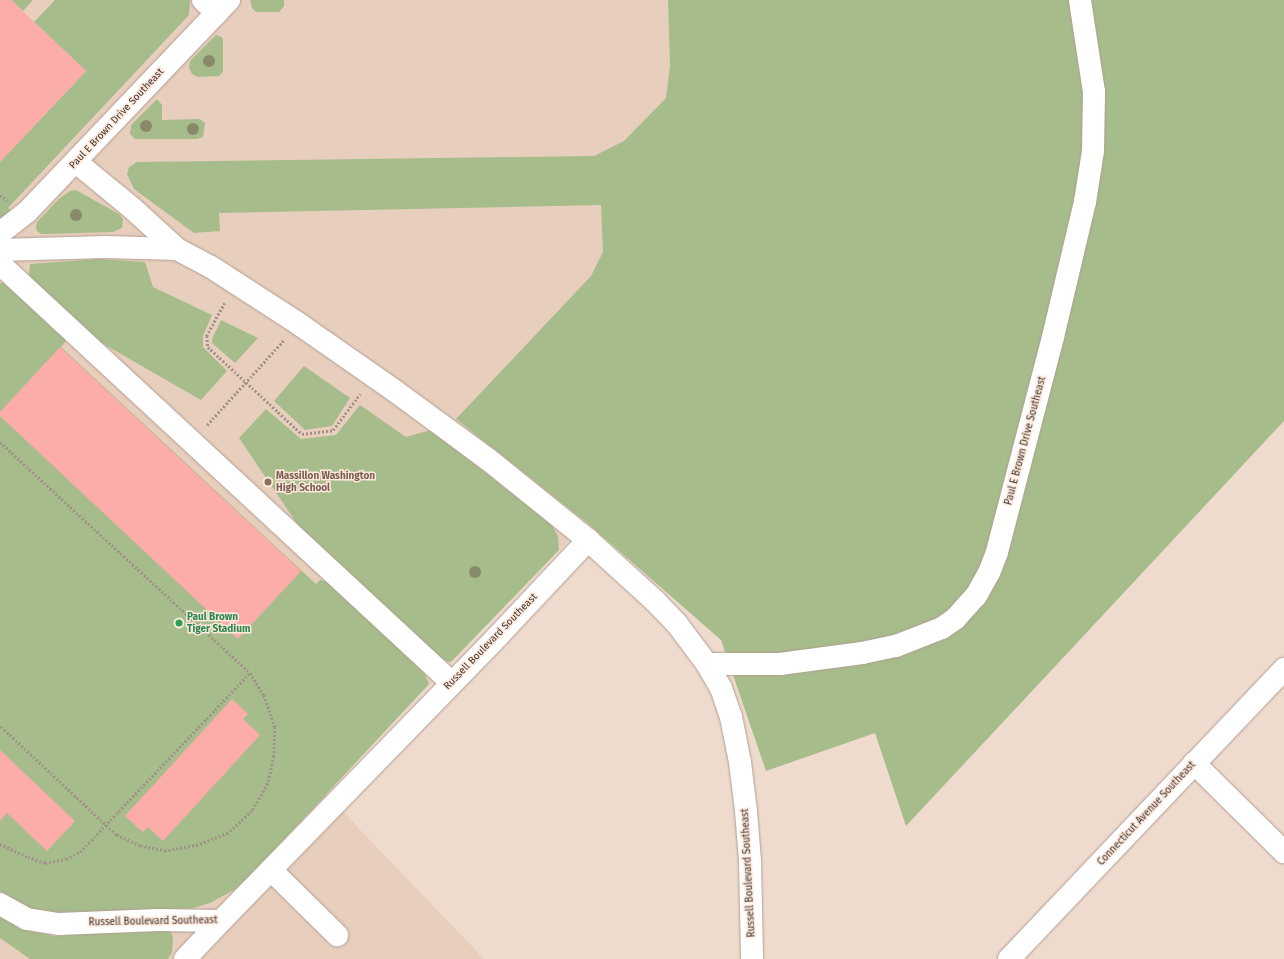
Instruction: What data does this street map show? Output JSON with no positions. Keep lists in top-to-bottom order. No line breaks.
{"streets":{"street":["Paul E Brown Drive Southeast","Russell Boulevard Southeast","Connecticut Avenue Southeast"]},"crossings":[["Paul E Brown Drive Southeast","Russell Boulevard Southeast"]],"places":["Massillon Washington High School","Paul Brown Tiger Stadium"]}
